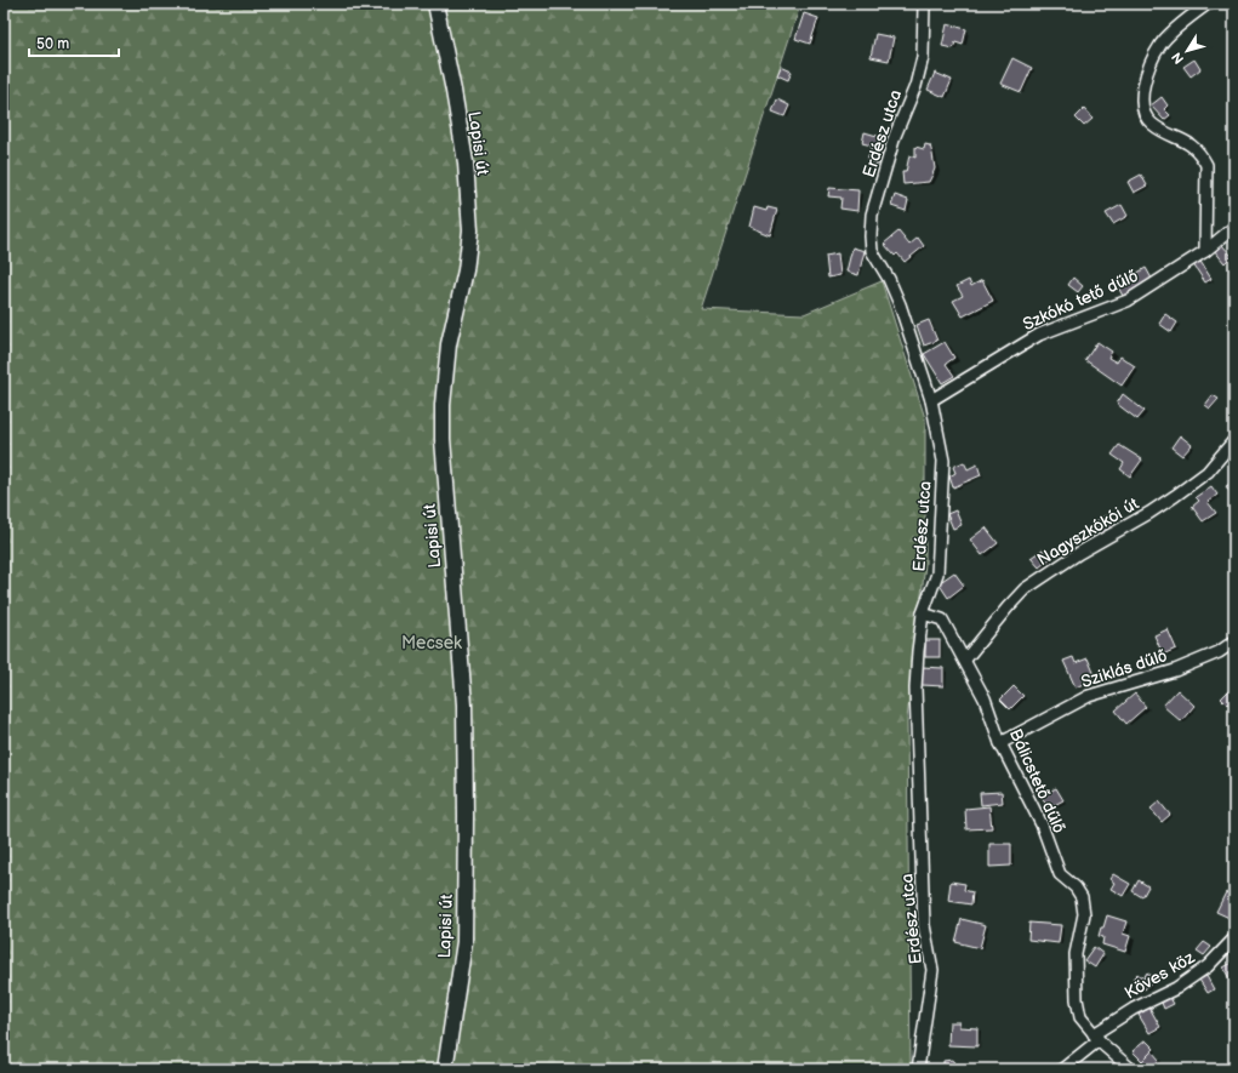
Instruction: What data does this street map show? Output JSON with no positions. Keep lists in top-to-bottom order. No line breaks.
{"streets":{"street":["Erdész utca","Lapisi út","Szkókó tető dűlő","Nagyszkókói út","Sziklás dűlő","Bálicstető dűlő","Köves köz"]},"crossings":[["Erdész utca","Szkókó tető dűlő"],["Erdész utca","Bálicstető dűlő"],["Nagyszkókói út","Bálicstető dűlő"],["Sziklás dűlő","Bálicstető dűlő"],["Bálicstető dűlő","Köves köz"]],"parks":["Mecsek"],"scale_bar":"50 m","north":"bottom left"}
